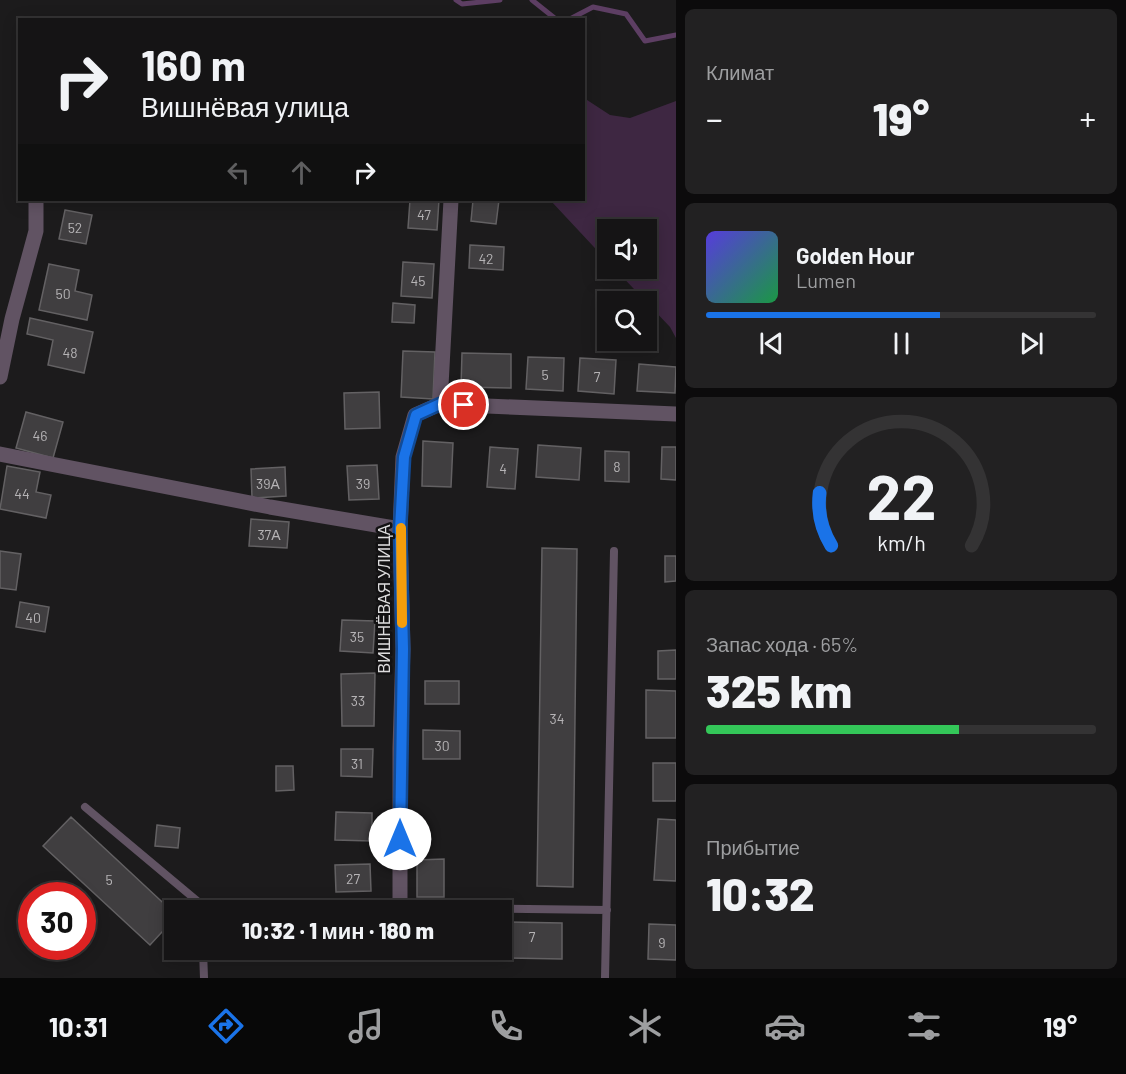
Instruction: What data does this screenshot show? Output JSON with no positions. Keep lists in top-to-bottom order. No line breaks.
{"streets":{"street":["ВИШНЁВАЯ УЛИЦА"]},"house_numbers":["47","52","42","45","50","48","5","7","46","8","4","39А","39","44","37А","40","35","33","34","30","31","27","5","7","9"],"page":{"tile":["Климат",["Запас хода · 65%","325 km"],["Прибытие","10:32"]],"turn":["160 m","Вишнёвая улица"],"heat":["−","19°","+"],"song":["Golden Hour","Lumen"],"limit":"30","trip":"10:32 · 1 мин · 180 m","tabs":["10:31","19°"],"gauge":["22","km/h"]}}
